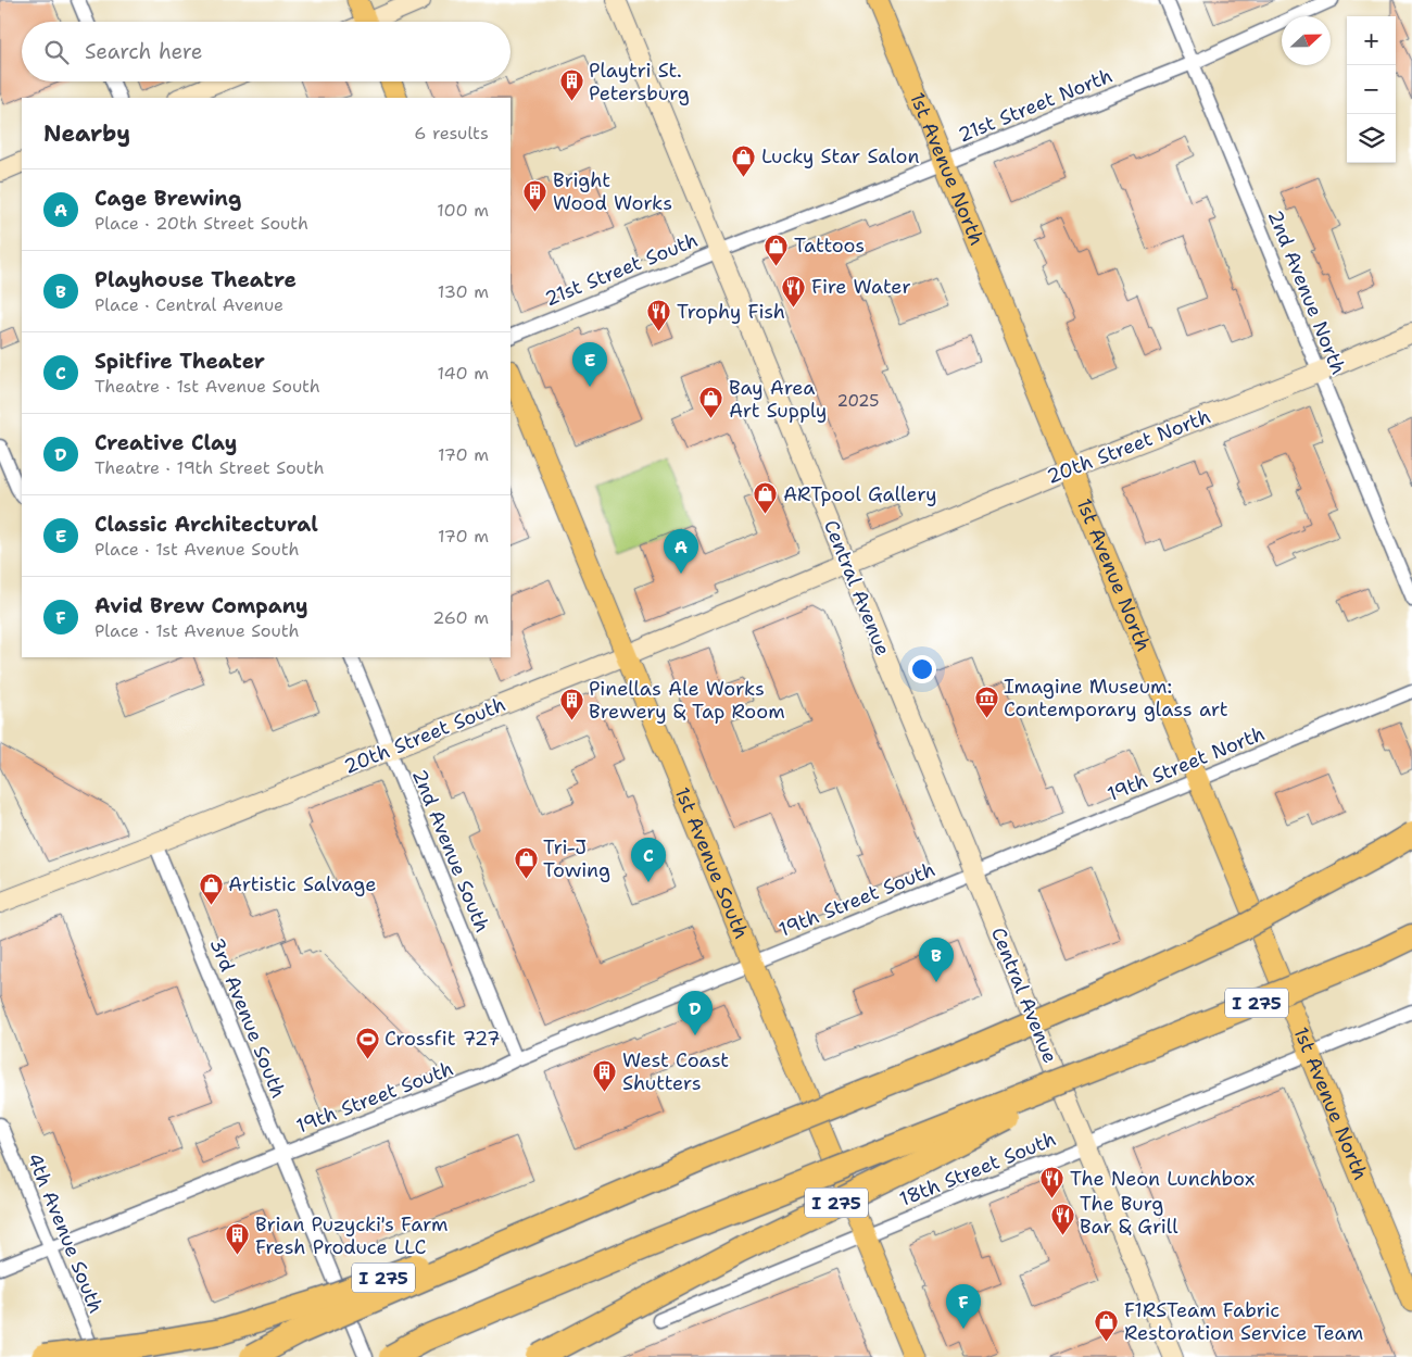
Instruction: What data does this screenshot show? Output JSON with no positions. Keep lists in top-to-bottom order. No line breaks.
{"streets":{"highway":["I 275"],"main road":["1st Avenue North","1st Avenue South"],"street":["21st Street North","21st Street South","2nd Avenue North","20th Street North","Central Avenue","20th Street South","19th Street North","2nd Avenue South","19th Street South","3rd Avenue South","18th Street South","4th Avenue South"]},"crossings":[["21st Street North","1st Avenue North"],["21st Street North","21st Street South"],["21st Street North","2nd Avenue North"],["21st Street North","Central Avenue"],["1st Avenue North","20th Street North"],["1st Avenue North","19th Street North"],["1st Avenue North","18th Street South"],["21st Street South","Central Avenue"],["2nd Avenue North","20th Street North"],["20th Street North","Central Avenue"],["20th Street North","20th Street South"],["Central Avenue","20th Street South"],["Central Avenue","19th Street North"],["Central Avenue","19th Street South"],["Central Avenue","18th Street South"],["20th Street South","2nd Avenue South"],["20th Street South","1st Avenue South"],["20th Street South","3rd Avenue South"],["19th Street North","19th Street South"],["2nd Avenue South","19th Street South"],["1st Avenue South","19th Street South"],["1st Avenue South","18th Street South"],["19th Street South","3rd Avenue South"],["19th Street South","4th Avenue South"]],"places":{"building":["Playtri St. Petersburg","Bright Wood Works","Pinellas Ale Works Brewery & Tap Room","West Coast Shutters","Brian Puzycki's Farm Fresh Produce LLC"],"shop":["Lucky Star Salon","Tattoos","Bay Area Art Supply","ARTpool Gallery","Tri-J Towing","Artistic Salvage","F1RSTeam Fabric Restoration Service Team"],"restaurant":["Fire Water","Trophy Fish","The Neon Lunchbox","The Burg Bar & Grill"],"museum":["Imagine Museum: Contemporary glass art"],"sports":["Crossfit 727"]},"house_numbers":["2025"],"north":"right","page":{"map_buttons":["+","−"],"search":"Search here","heading":["Nearby","6 results"],"list":[{"mark":"A","name":"Cage Brewing","note":"Place · 20th Street South","value":"100 m"},{"mark":"B","name":"Playhouse Theatre","note":"Place · Central Avenue","value":"130 m"},{"mark":"C","name":"Spitfire Theater","note":"Theatre · 1st Avenue South","value":"140 m"},{"mark":"D","name":"Creative Clay","note":"Theatre · 19th Street South","value":"170 m"},{"mark":"E","name":"Classic Architectural","note":"Place · 1st Avenue South","value":"170 m"},{"mark":"F","name":"Avid Brew Company","note":"Place · 1st Avenue South","value":"260 m"}],"pins":["E","A","C","B","D","F"]}}
